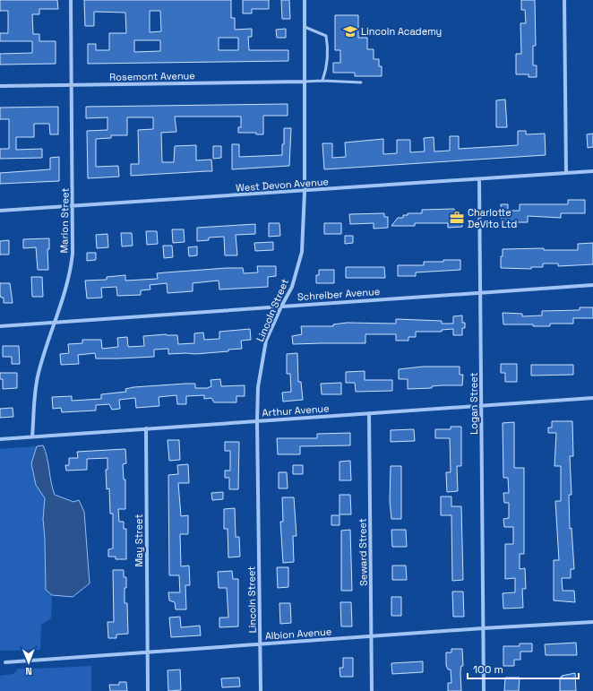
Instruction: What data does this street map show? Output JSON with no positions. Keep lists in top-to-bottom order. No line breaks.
{"streets":{"street":["Rosemont Avenue","West Devon Avenue","Marion Street","Schreiber Avenue","Lincoln Street","Logan Street","Arthur Avenue","May Street","Seward Street","Albion Avenue"]},"crossings":[["Rosemont Avenue","Marion Street"],["Rosemont Avenue","Lincoln Street"],["West Devon Avenue","Marion Street"],["West Devon Avenue","Lincoln Street"],["West Devon Avenue","Logan Street"],["Marion Street","Schreiber Avenue"],["Marion Street","Arthur Avenue"],["Schreiber Avenue","Lincoln Street"],["Schreiber Avenue","Logan Street"],["Lincoln Street","Arthur Avenue"],["Lincoln Street","Albion Avenue"],["Logan Street","Arthur Avenue"],["Logan Street","Albion Avenue"],["Arthur Avenue","May Street"],["Arthur Avenue","Seward Street"],["May Street","Albion Avenue"],["Seward Street","Albion Avenue"]],"places":{"school or university":["Lincoln Academy"],"office":["Charlotte DeVito Ltd"]},"scale_bar":"100 m","north":"bottom"}
